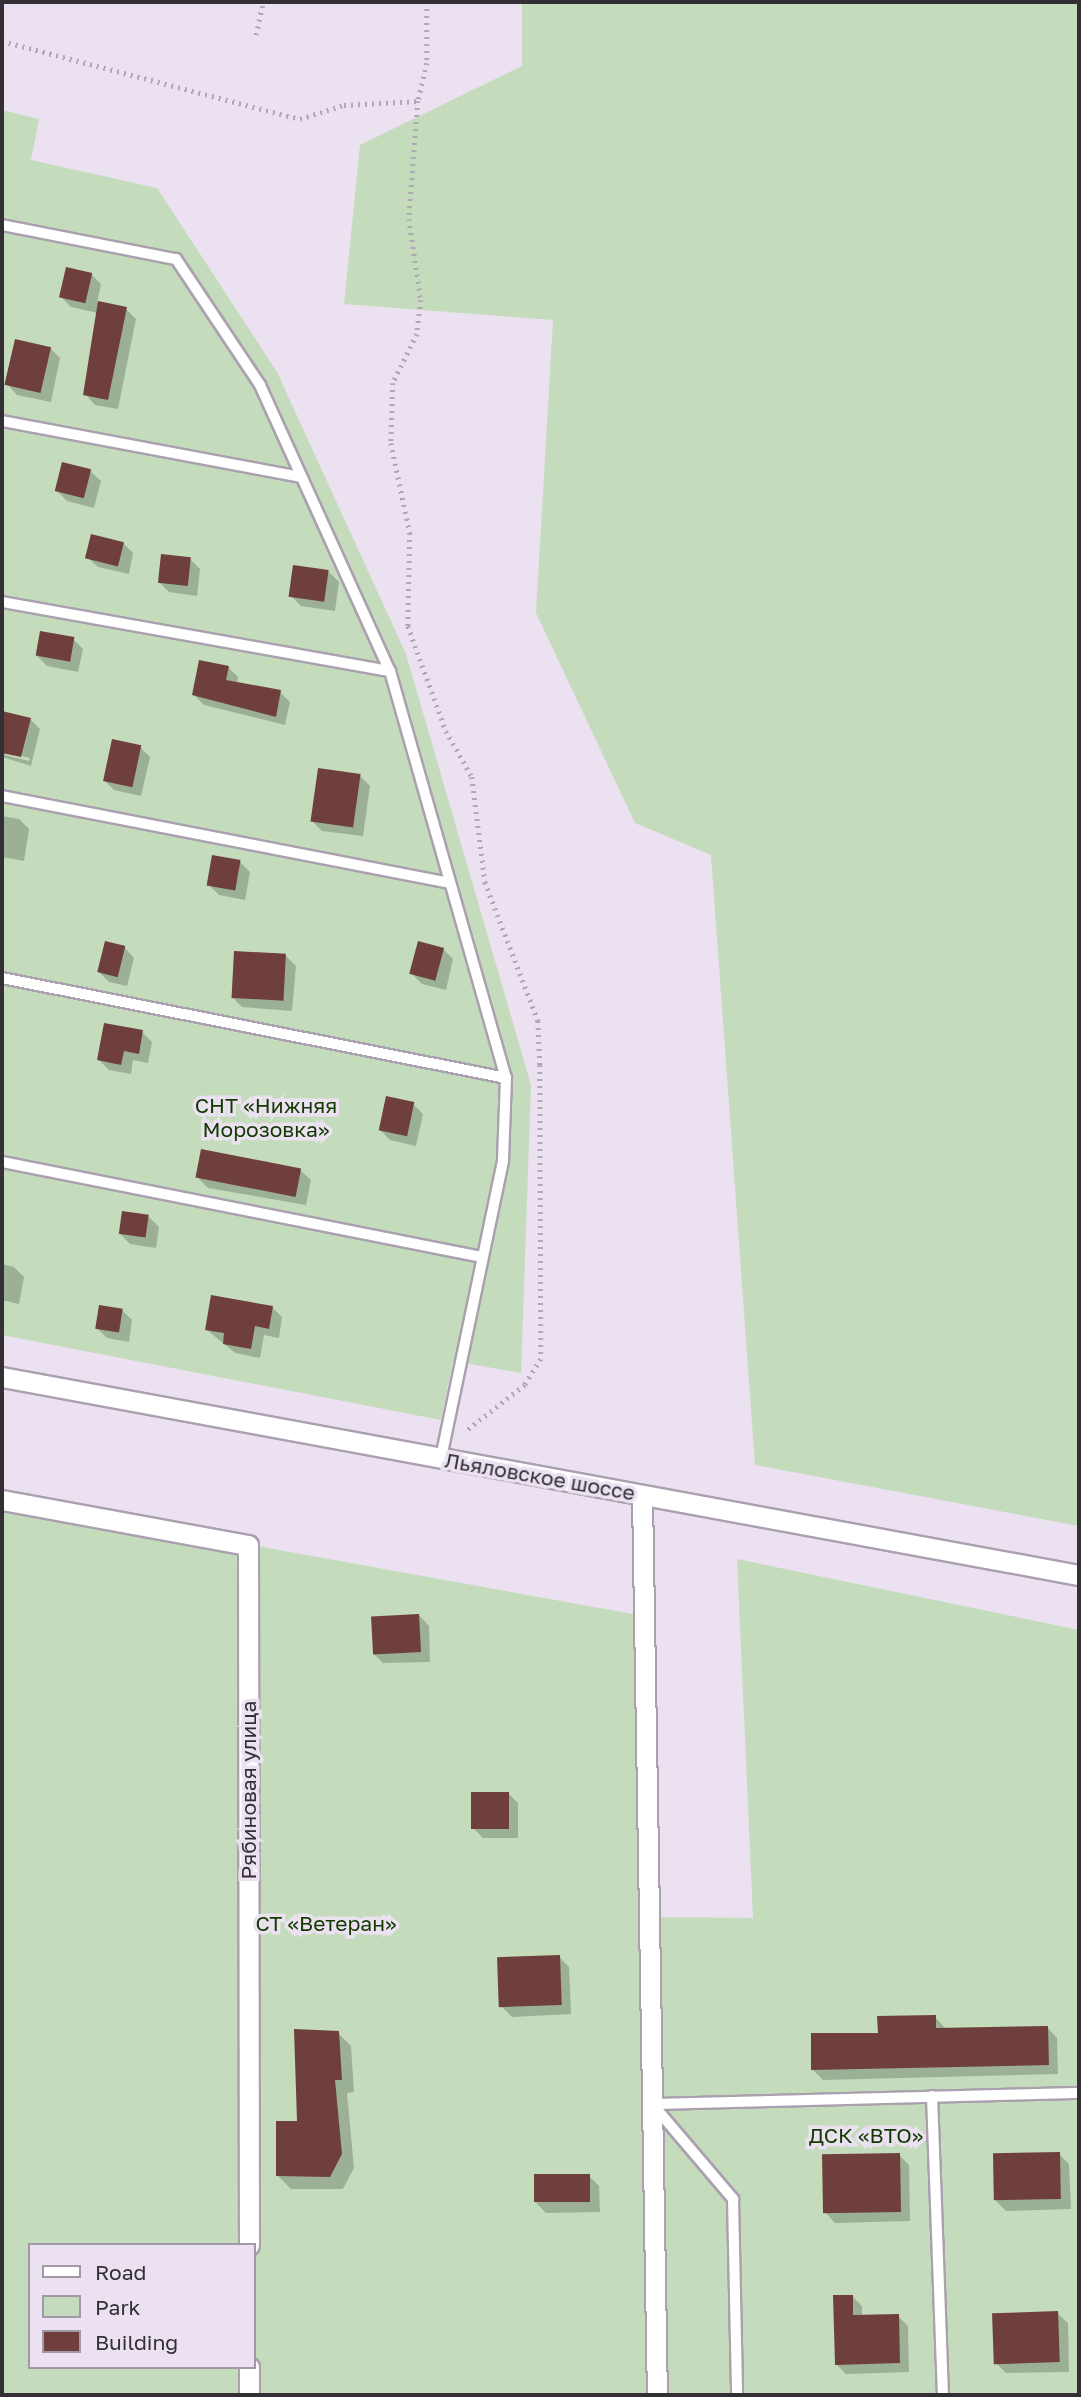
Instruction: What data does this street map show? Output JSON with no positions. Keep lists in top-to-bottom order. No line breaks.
{"streets":{"street":["Льяловское шоссе","Рябиновая улица"]},"parks":["СНТ «Нижняя Морозовка»","СТ «Ветеран»","ДСК «ВТО»"],"legend":["Road","Park","Building"]}
